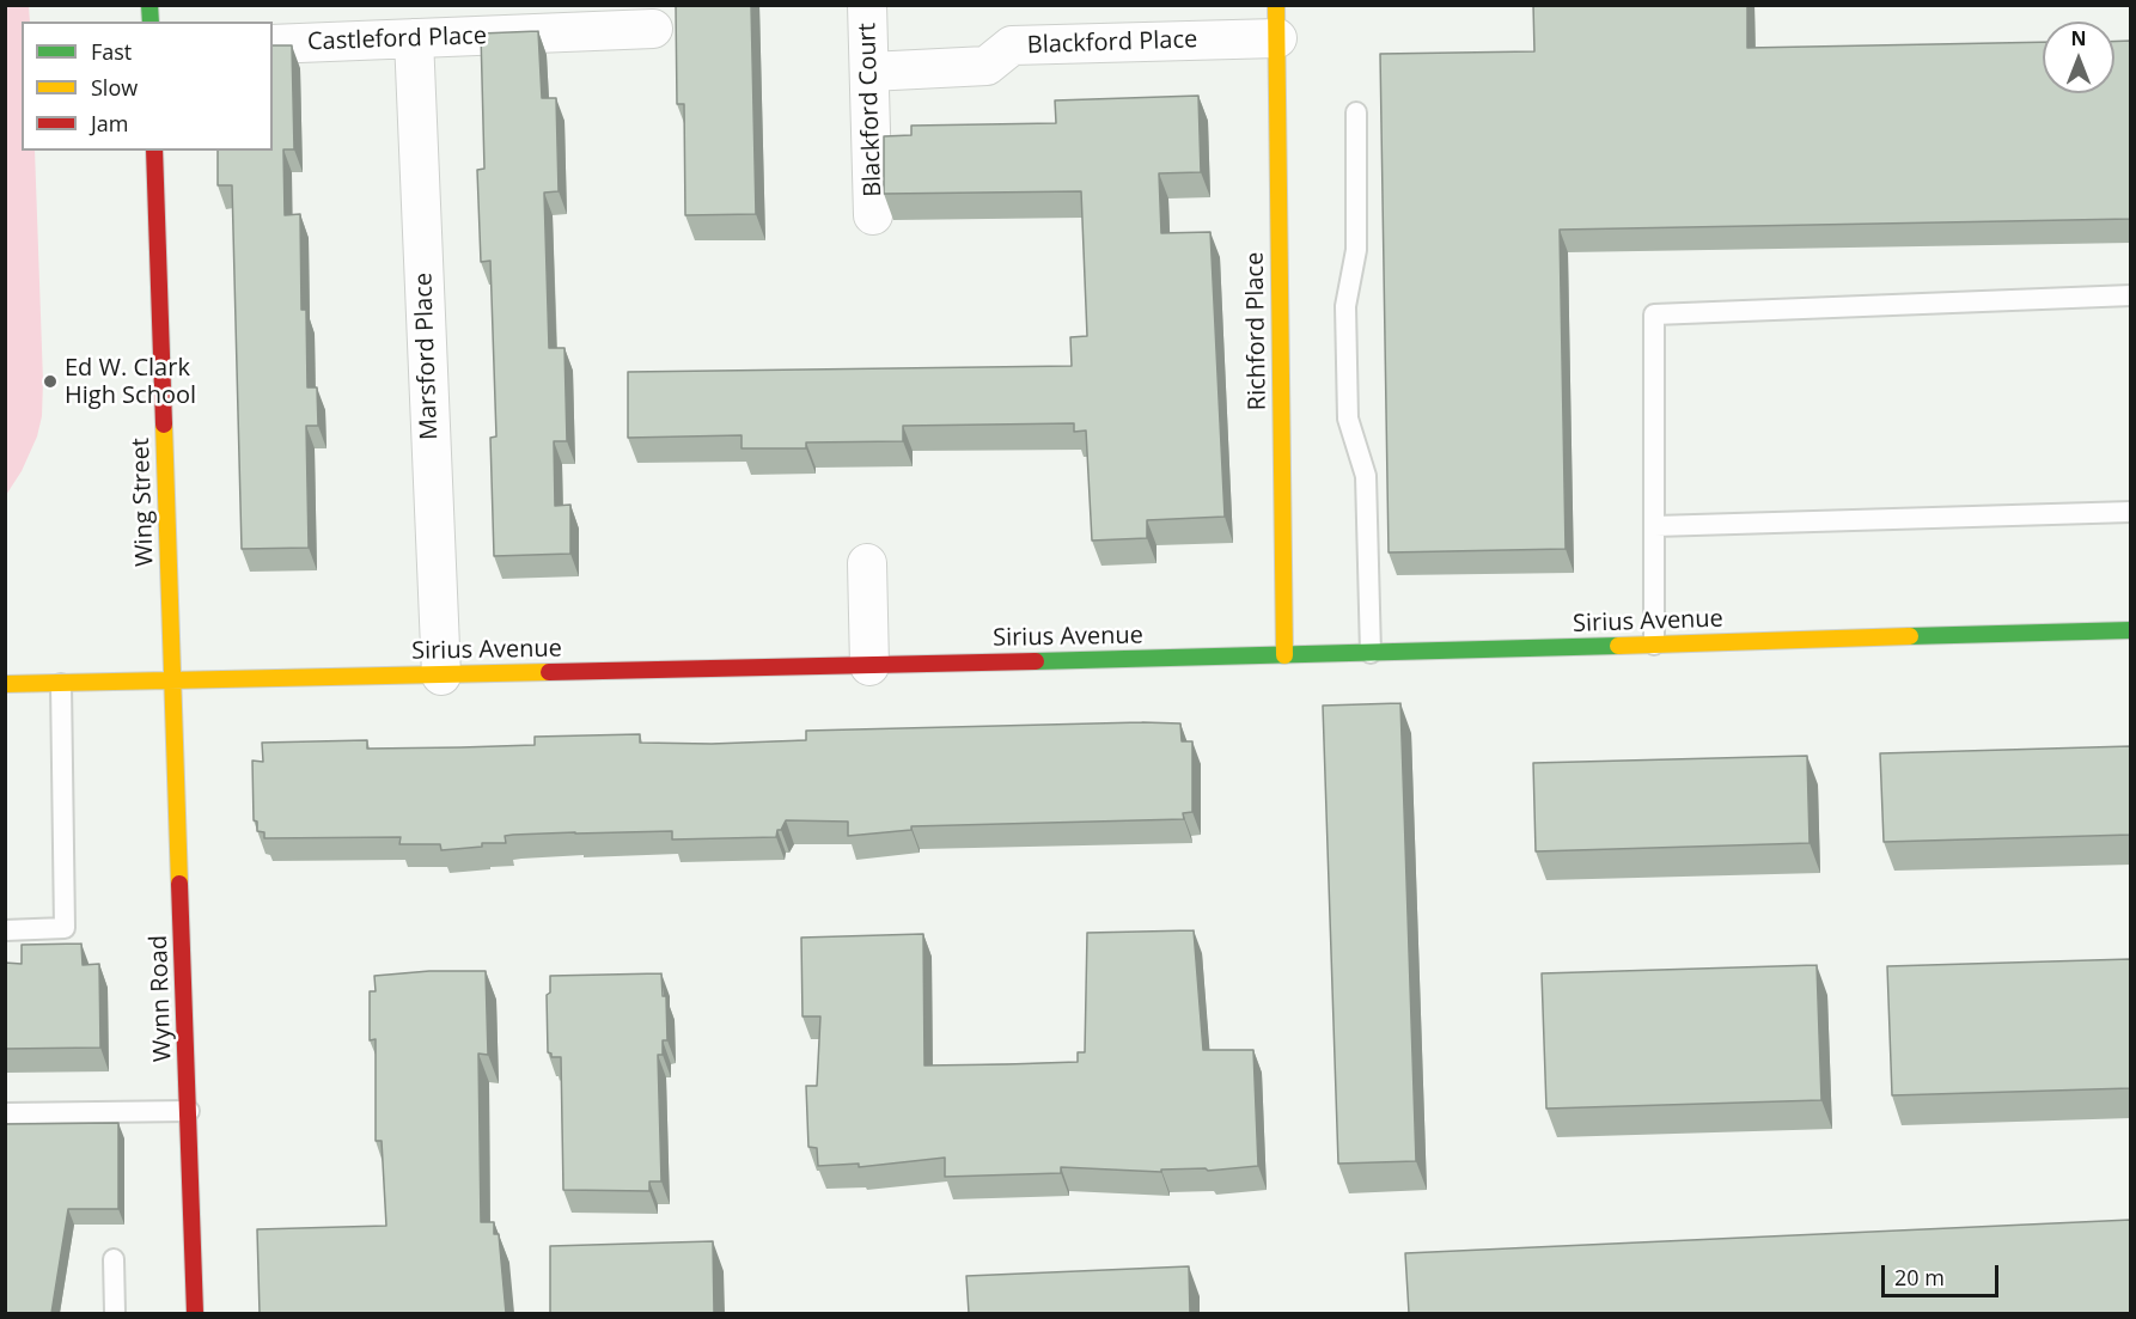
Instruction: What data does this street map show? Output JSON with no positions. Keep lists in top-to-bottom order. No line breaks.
{"streets":{"street":["Castleford Place","Blackford Place","Blackford Court","Richford Place","Marsford Place","Wing Street","Sirius Avenue","Wynn Road"]},"crossings":[["Castleford Place","Marsford Place"],["Blackford Place","Blackford Court"],["Blackford Place","Richford Place"],["Richford Place","Sirius Avenue"],["Marsford Place","Sirius Avenue"],["Wing Street","Sirius Avenue"],["Wing Street","Wynn Road"],["Sirius Avenue","Wynn Road"]],"places":["Ed W. Clark High School"],"legend":["Fast","Slow","Jam"],"scale_bar":"20 m","north":"top"}
